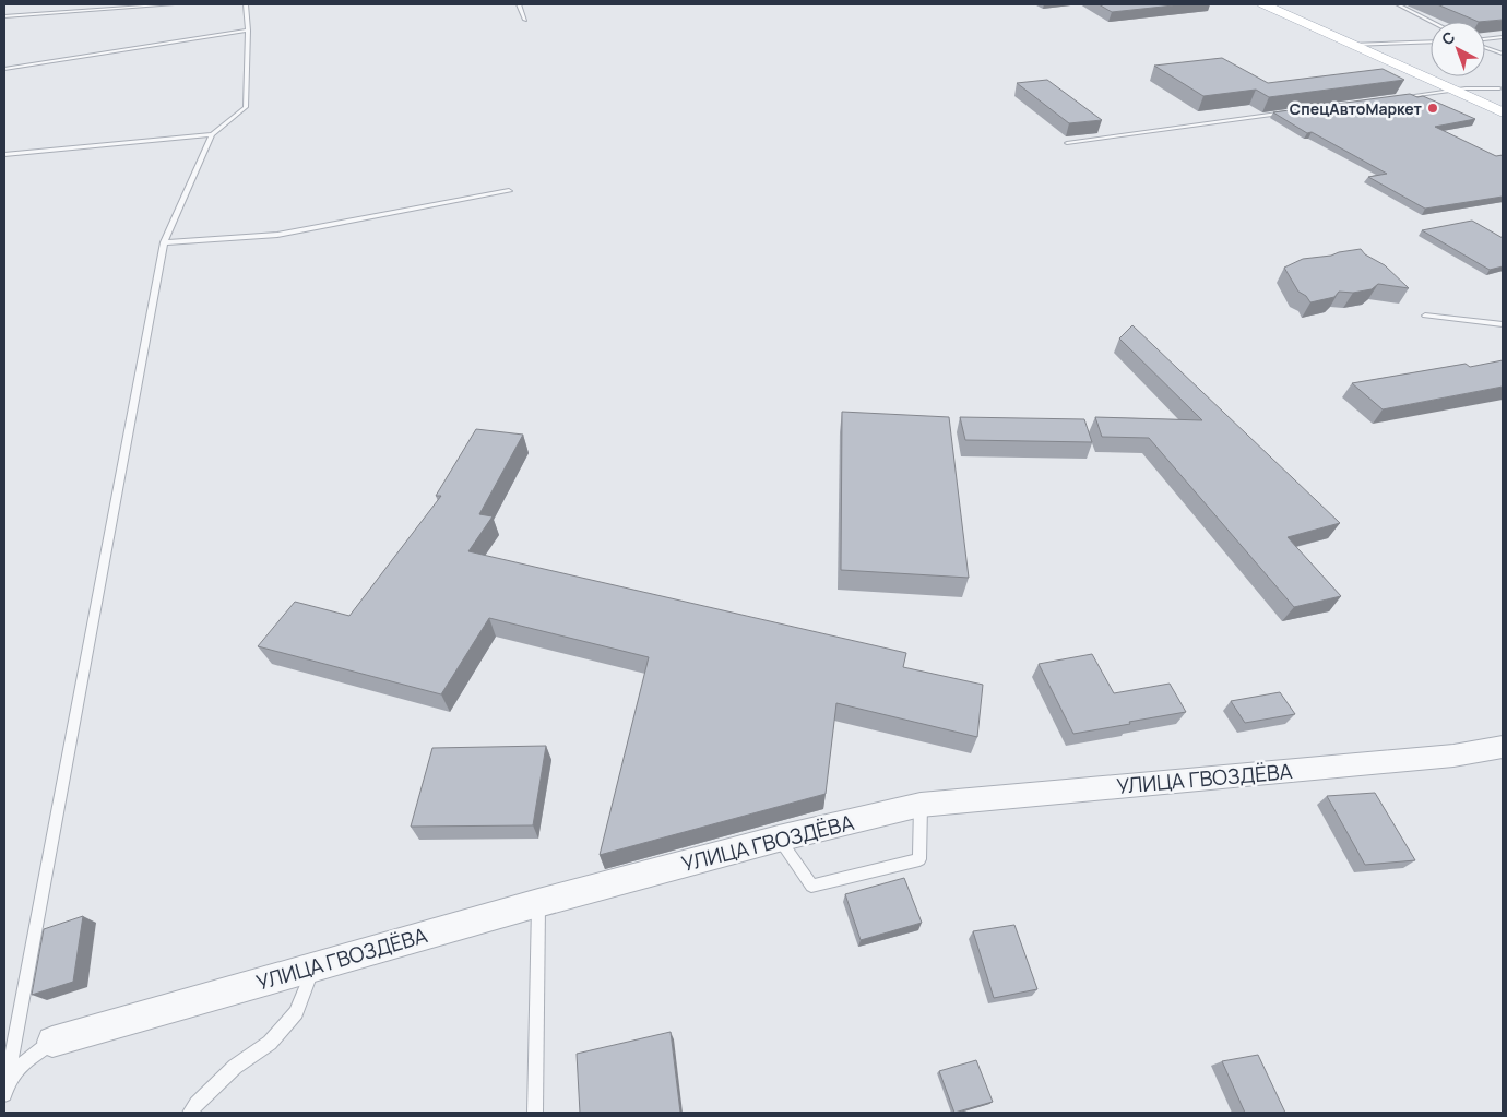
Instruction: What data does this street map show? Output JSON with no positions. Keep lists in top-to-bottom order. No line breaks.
{"streets":{"street":["УЛИЦА ГВОЗДЁВА"]},"places":["СпецАвтоМаркет"],"north":"top left"}
